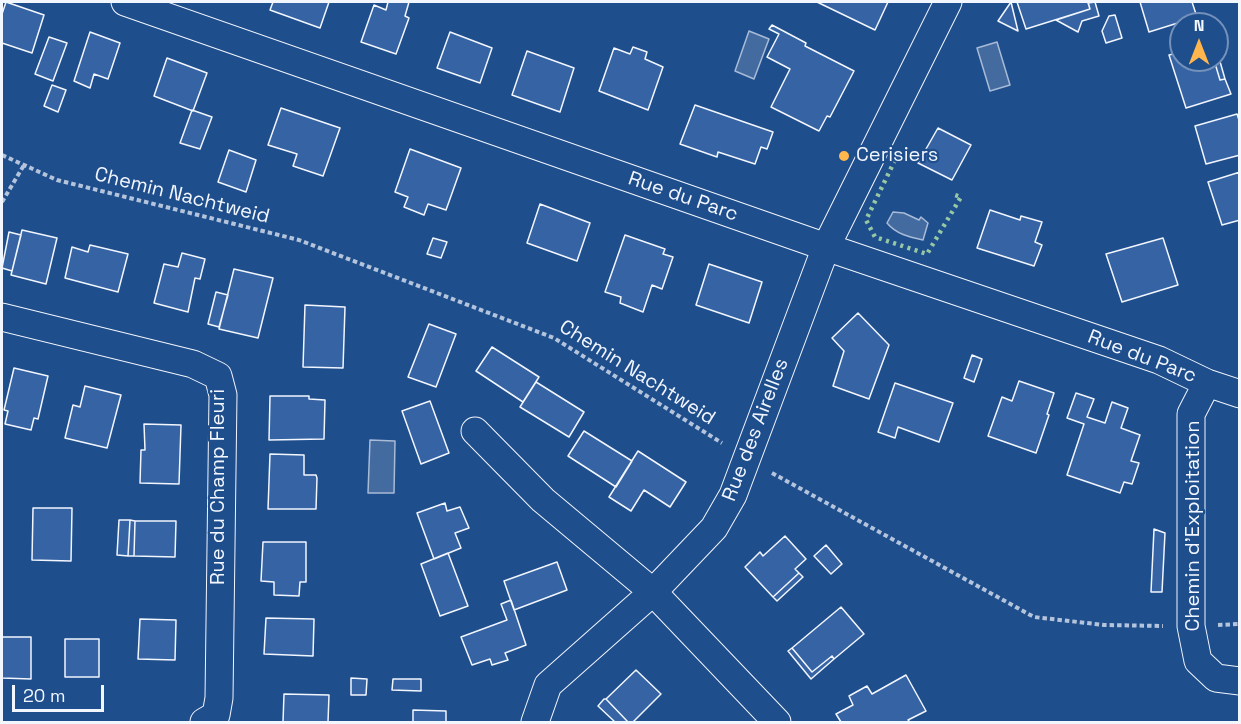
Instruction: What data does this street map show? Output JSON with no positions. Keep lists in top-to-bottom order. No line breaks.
{"streets":{"street":["Rue du Parc","Rue des Airelles","Rue du Champ Fleuri","Chemin d'Exploitation"],"path":["Chemin Nachtweid"]},"crossings":[["Chemin Nachtweid","Rue des Airelles"],["Chemin Nachtweid","Chemin d'Exploitation"],["Rue du Parc","Rue des Airelles"],["Rue du Parc","Chemin d'Exploitation"]],"places":["Cerisiers"],"scale_bar":"20 m","north":"top"}
